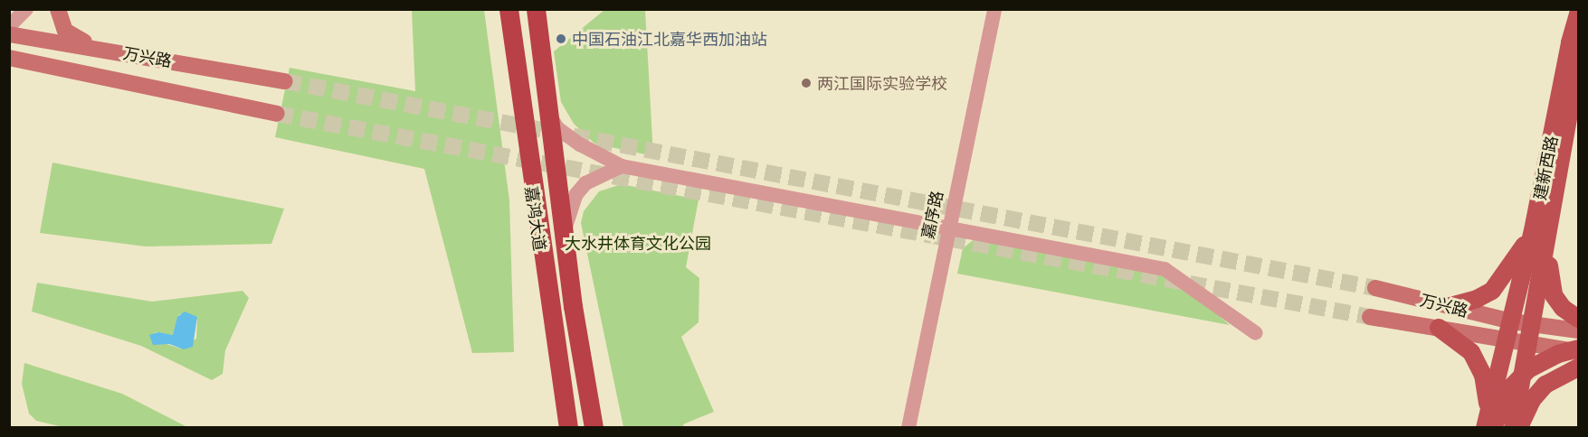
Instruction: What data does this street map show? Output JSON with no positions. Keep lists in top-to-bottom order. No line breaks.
{"streets":{"highway":["嘉鸿大道"],"main road":["万兴路","建新西路"],"street":["嘉序路"]},"crossings":[["万兴路","建新西路"]],"parks":["大水井体育文化公园"],"places":["中国石油江北嘉华西加油站","两江国际实验学校"]}
